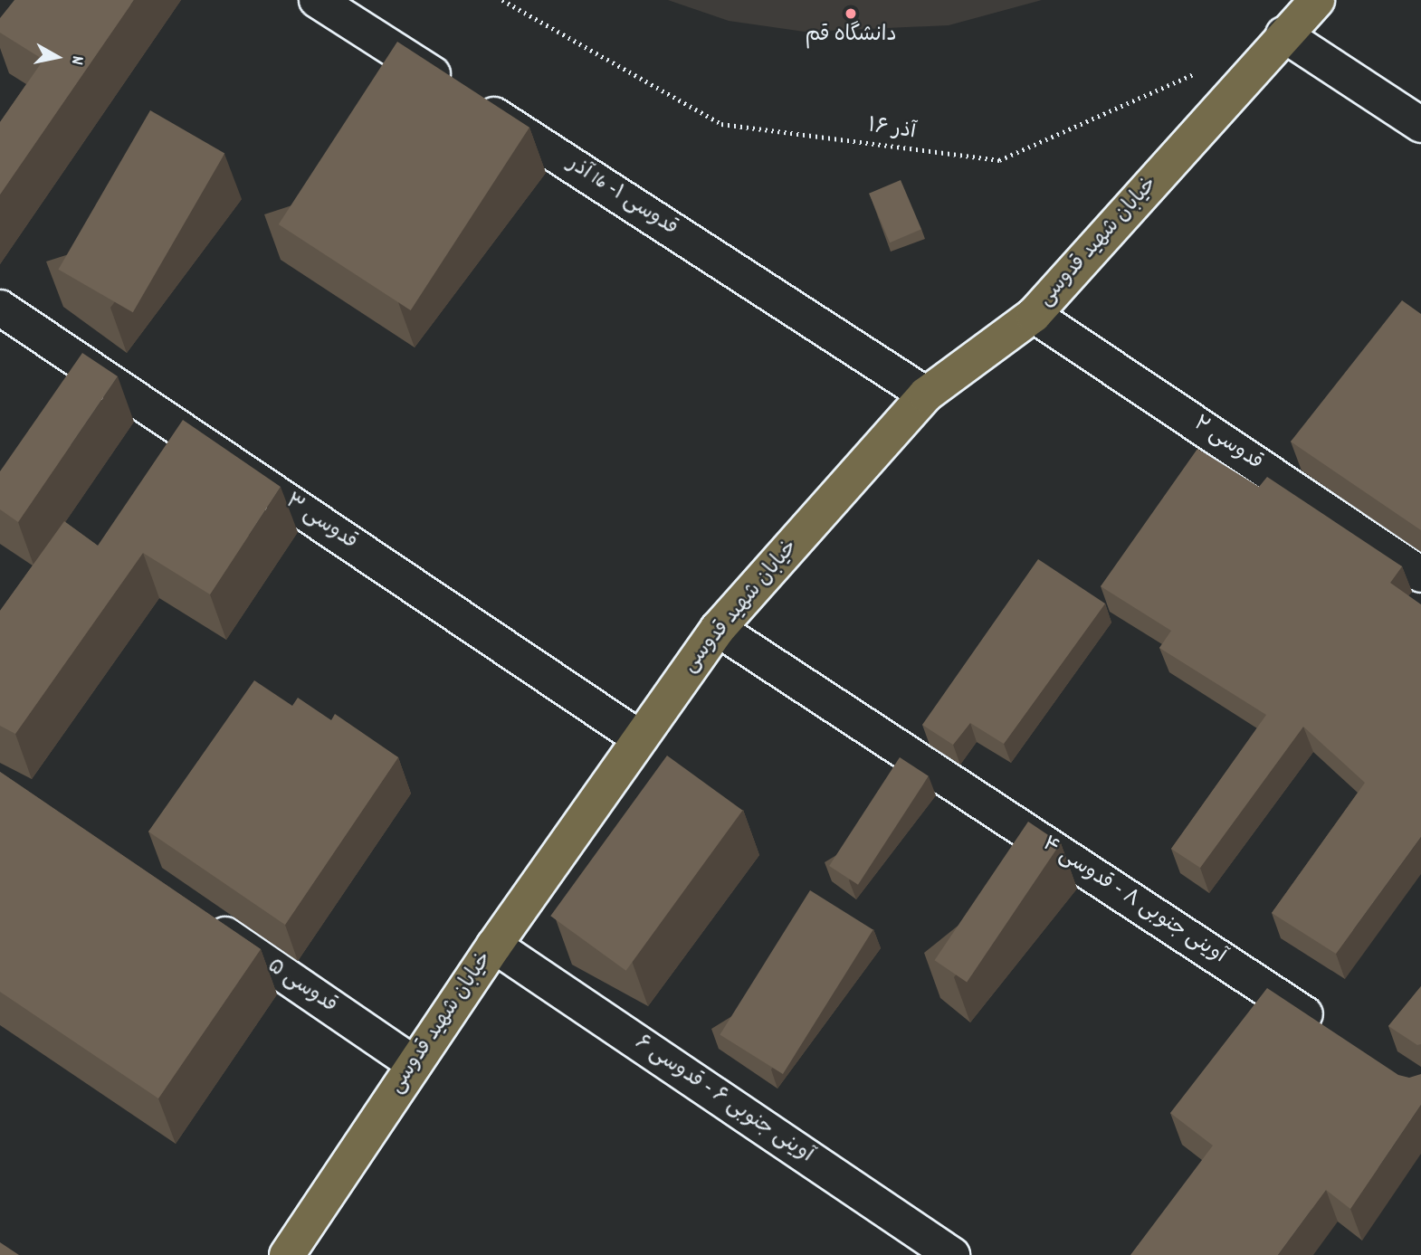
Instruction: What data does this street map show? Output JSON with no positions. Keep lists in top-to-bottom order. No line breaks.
{"streets":{"main road":["خیابان شهید قدوسی"],"street":["قدوسی ۱- 16 آذر","قدوسی ۲","قدوسی ۳","آوینی جنوبی ۸ - قدوسی ۴","قدوسی ۵","آوینی جنوبی ۶ - قدوسی ۶"],"path":["۱۶ آذر"]},"crossings":[["قدوسی ۱- 16 آذر","خیابان شهید قدوسی"],["خیابان شهید قدوسی","قدوسی ۲"],["خیابان شهید قدوسی","قدوسی ۳"],["خیابان شهید قدوسی","آوینی جنوبی ۸ - قدوسی ۴"],["خیابان شهید قدوسی","قدوسی ۵"],["خیابان شهید قدوسی","آوینی جنوبی ۶ - قدوسی ۶"]],"places":["دانشگاه قم"],"north":"right"}
